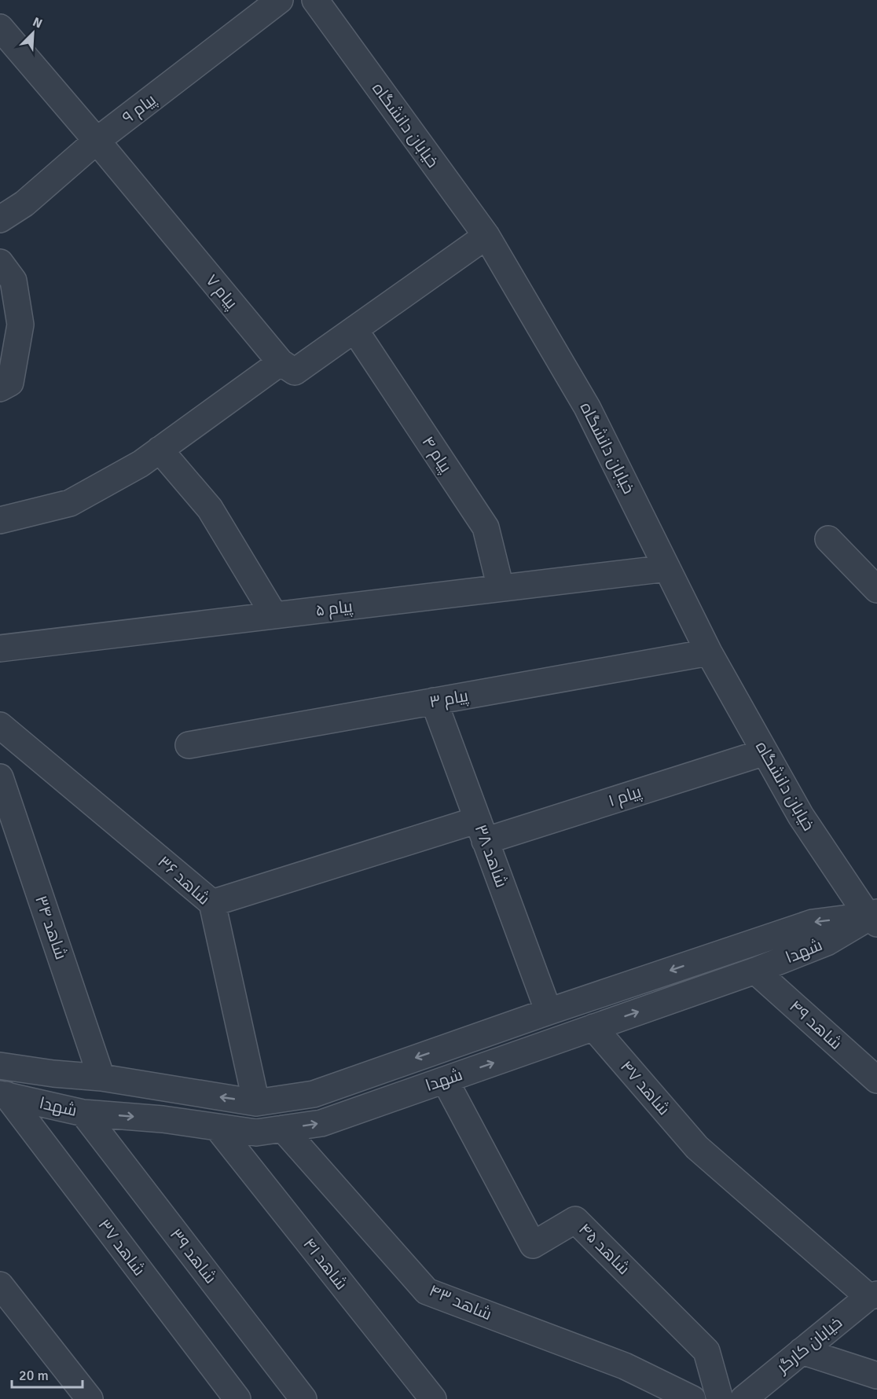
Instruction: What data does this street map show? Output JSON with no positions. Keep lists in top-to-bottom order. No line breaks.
{"streets":{"street":["پیام ۹","خیابان دانشگاه","پیام ۷","پیام ۴","پیام ۵","پیام ۳","پیام ۱","شاهد ۳۸","شاهد ۳۶","شاهد ۳۴","شهدا","شاهد ۴۹","شاهد ۴۷","شاهد ۳۷","شاهد ۴۵","شاهد ۳۹","شاهد ۴۱","شاهد ۴۳","خیابان کارگر"]},"crossings":[["پیام ۹","پیام ۷"],["خیابان دانشگاه","پیام ۵"],["خیابان دانشگاه","پیام ۳"],["خیابان دانشگاه","پیام ۱"],["خیابان دانشگاه","شهدا"],["پیام ۴","پیام ۵"],["پیام ۳","شاهد ۳۸"],["پیام ۱","شاهد ۳۸"],["پیام ۱","شاهد ۳۶"],["شاهد ۳۸","شهدا"],["شاهد ۳۶","شهدا"],["شاهد ۳۴","شهدا"],["شهدا","شاهد ۴۹"],["شهدا","شاهد ۴۷"],["شهدا","شاهد ۳۷"],["شهدا","شاهد ۴۵"],["شهدا","شاهد ۳۹"],["شهدا","شاهد ۴۱"],["شهدا","شاهد ۴۳"],["شاهد ۴۷","خیابان کارگر"]],"scale_bar":"20 m","north":"top right"}
